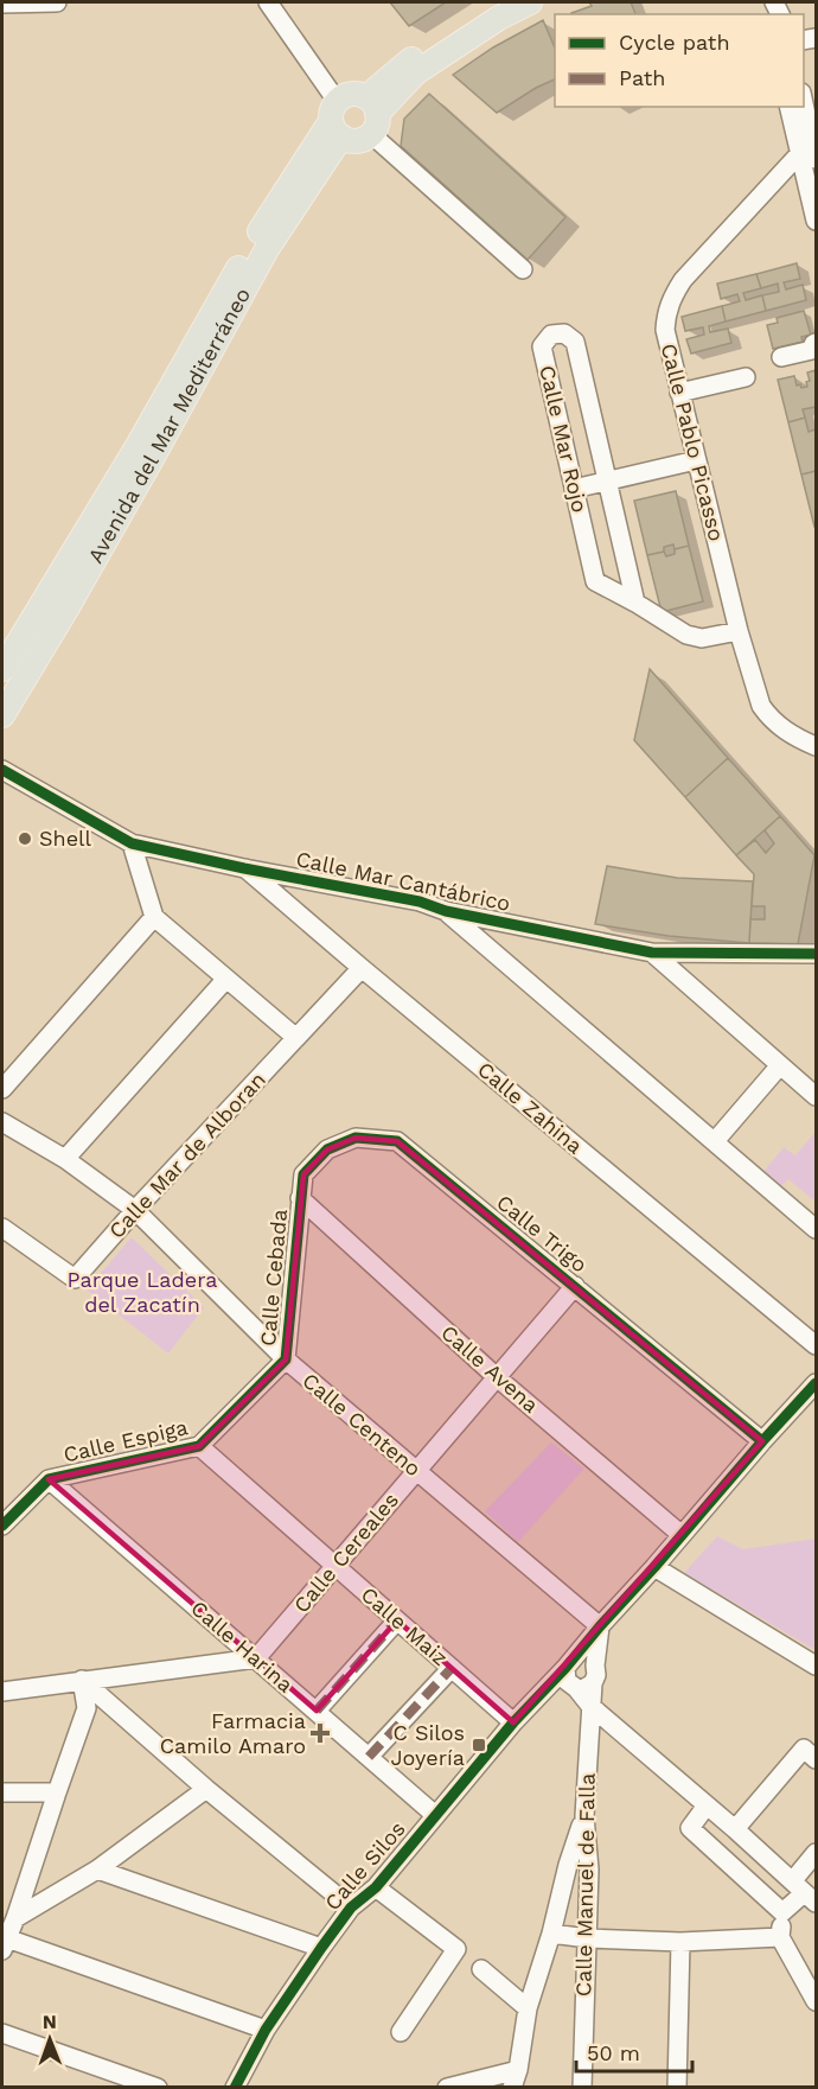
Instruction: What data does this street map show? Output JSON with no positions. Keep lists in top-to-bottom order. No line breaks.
{"streets":{"main road":["Avenida del Mar Mediterráneo"],"street":["Calle Mar Rojo","Calle Pablo Picasso","Calle Mar Cantábrico","Calle Zahina","Calle Mar de Alboran","Calle Trigo","Calle Cebada","Calle Avena","Calle Centeno","Calle Espiga","Calle Cereales","Calle Maiz","Calle Harina","Calle Silos","Calle Manuel de Falla"]},"crossings":[["Calle Mar Rojo","Calle Pablo Picasso"],["Calle Mar Cantábrico","Calle Zahina"],["Calle Zahina","Calle Mar de Alboran"],["Calle Mar de Alboran","Calle Centeno"],["Calle Trigo","Calle Cebada"],["Calle Trigo","Calle Avena"],["Calle Trigo","Calle Cereales"],["Calle Cebada","Calle Avena"],["Calle Cebada","Calle Centeno"],["Calle Cebada","Calle Espiga"],["Calle Avena","Calle Cereales"],["Calle Centeno","Calle Espiga"],["Calle Centeno","Calle Cereales"],["Calle Espiga","Calle Maiz"],["Calle Espiga","Calle Harina"],["Calle Cereales","Calle Maiz"],["Calle Cereales","Calle Harina"],["Calle Maiz","Calle Silos"],["Calle Harina","Calle Silos"]],"parks":["Parque Ladera del Zacatín"],"places":{"other":["Shell"],"health":["Farmacia Camilo Amaro"],"transit":["C Silos Joyería"]},"legend":["Cycle path","Path"],"scale_bar":"50 m","north":"top"}
